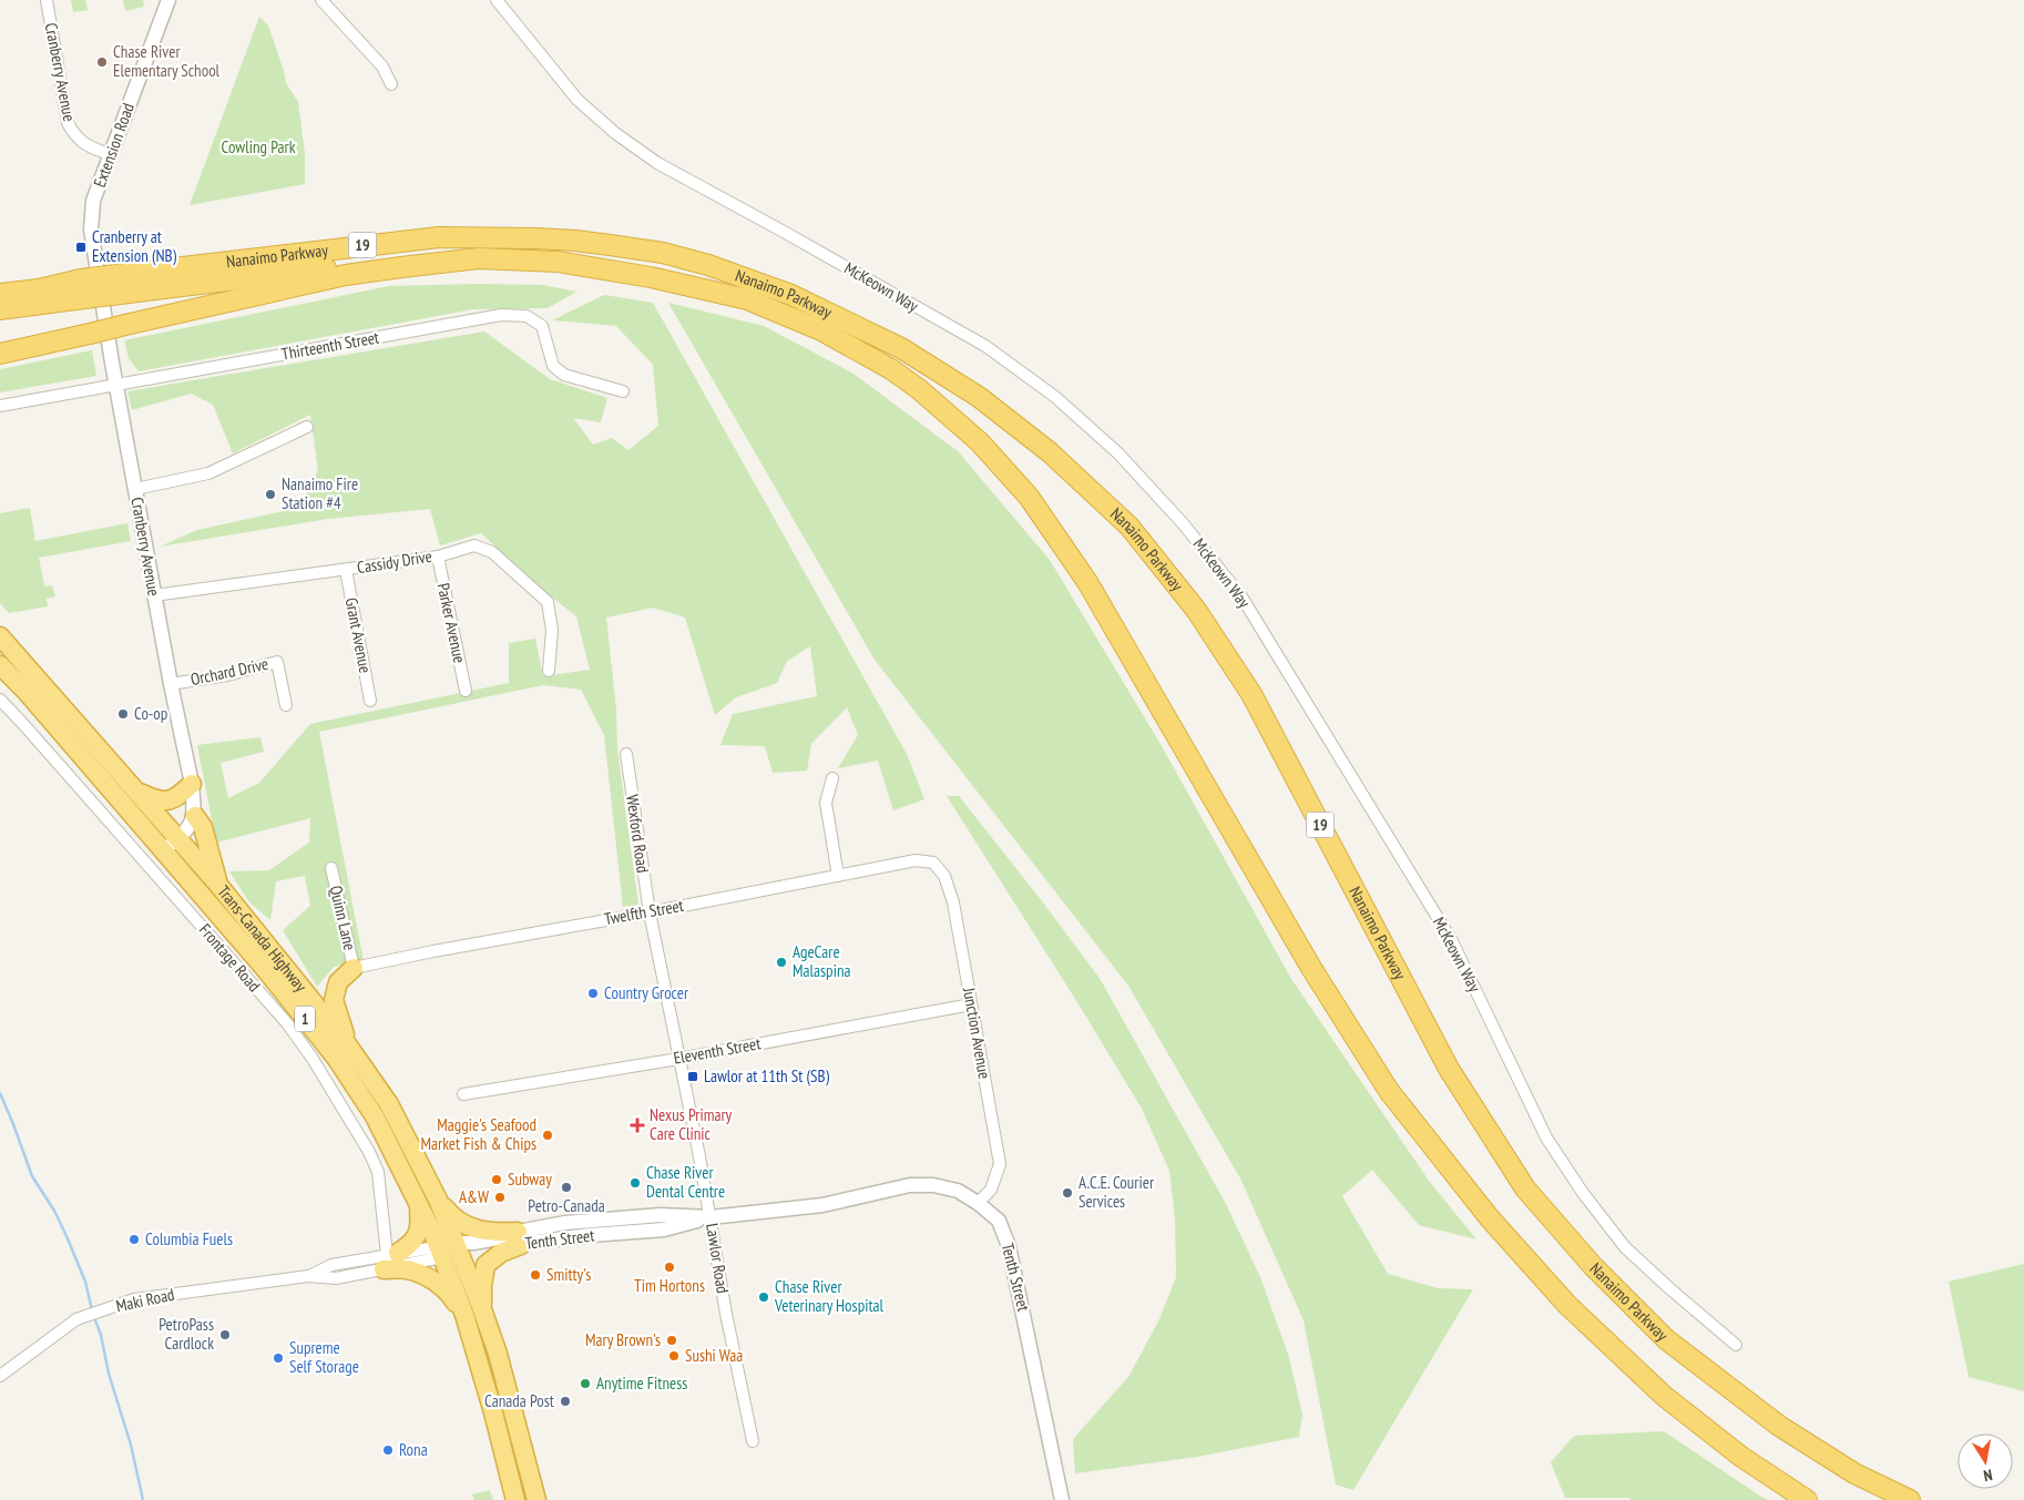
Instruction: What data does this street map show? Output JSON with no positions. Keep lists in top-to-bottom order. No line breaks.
{"streets":{"highway":["19","Nanaimo Parkway","Trans-Canada Highway","1"],"street":["Cranberry Avenue","Extension Road","McKeown Way","Thirteenth Street","Cassidy Drive","Parker Avenue","Grant Avenue","Orchard Drive","Wexford Road","Twelfth Street","Quinn Lane","Frontage Road","Junction Avenue","Eleventh Street","Tenth Street","Lawlor Road","Maki Road"]},"crossings":[["Cranberry Avenue","Extension Road"],["Cranberry Avenue","Thirteenth Street"],["Cranberry Avenue","Cassidy Drive"],["Cranberry Avenue","Orchard Drive"],["Cassidy Drive","Parker Avenue"],["Cassidy Drive","Grant Avenue"],["Wexford Road","Twelfth Street"],["Wexford Road","Lawlor Road"],["Twelfth Street","Quinn Lane"],["Twelfth Street","Junction Avenue"],["Twelfth Street","Lawlor Road"],["Trans-Canada Highway","Tenth Street"],["Trans-Canada Highway","Maki Road"],["Frontage Road","Maki Road"],["Junction Avenue","Eleventh Street"],["Junction Avenue","Tenth Street"],["Eleventh Street","Lawlor Road"],["Tenth Street","Lawlor Road"],["Tenth Street","Maki Road"]],"parks":["Cowling Park"],"places":{"other":["Chase River Elementary School","Nanaimo Fire Station #4","Co-op","AgeCare Malaspina","Country Grocer","Maggie's Seafood Market Fish & Chips","Subway","Chase River Dental Centre","Petro-Canada","A.C.E. Courier Services","A&W","Columbia Fuels","Tim Hortons","Smitty's","Chase River Veterinary Hospital","PetroPass Cardlock","Mary Brown's","Sushi Waa","Supreme Self Storage","Anytime Fitness","Canada Post","Rona"],"transit":["Cranberry at Extension (NB)","Lawlor at 11th St (SB)"],"health":["Nexus Primary Care Clinic"]},"north":"bottom"}
